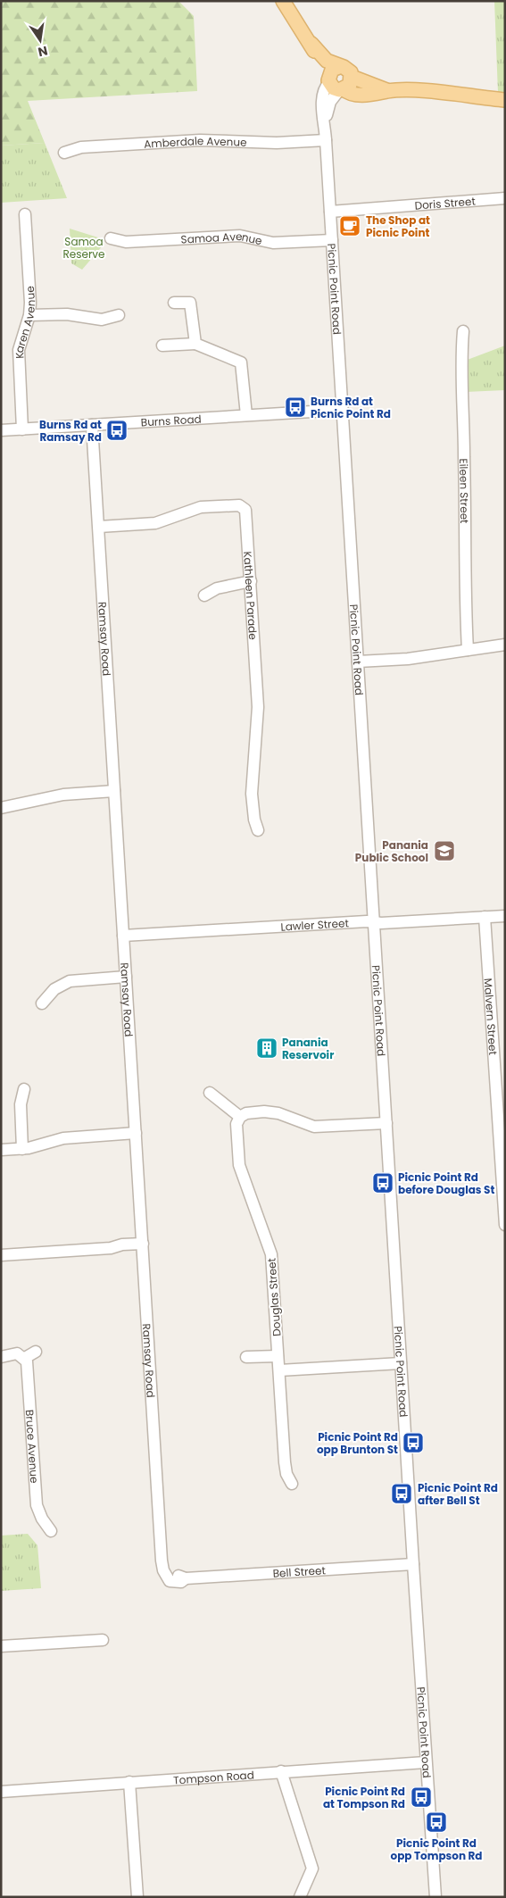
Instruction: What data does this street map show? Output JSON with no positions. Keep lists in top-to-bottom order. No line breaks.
{"streets":{"street":["Amberdale Avenue","Doris Street","Samoa Avenue","Picnic Point Road","Karen Avenue","Burns Road","Eileen Street","Kathleen Parade","Ramsay Road","Lawler Street","Malvern Street","Douglas Street","Bruce Avenue","Bell Street","Tompson Road"]},"crossings":[["Amberdale Avenue","Picnic Point Road"],["Doris Street","Picnic Point Road"],["Samoa Avenue","Picnic Point Road"],["Picnic Point Road","Burns Road"],["Picnic Point Road","Lawler Street"],["Picnic Point Road","Bell Street"],["Picnic Point Road","Tompson Road"],["Karen Avenue","Burns Road"],["Burns Road","Ramsay Road"],["Kathleen Parade","Ramsay Road"],["Ramsay Road","Lawler Street"],["Ramsay Road","Bell Street"],["Lawler Street","Malvern Street"]],"parks":["Samoa Reserve"],"places":{"cafe":["The Shop at Picnic Point"],"bus stop":["Burns Rd at Picnic Point Rd","Burns Rd at Ramsay Rd","Picnic Point Rd before Douglas St","Picnic Point Rd opp Brunton St","Picnic Point Rd after Bell St","Picnic Point Rd at Tompson Rd","Picnic Point Rd opp Tompson Rd"],"school or university":["Panania Public School"],"building":["Panania Reservoir"]},"north":"bottom"}
